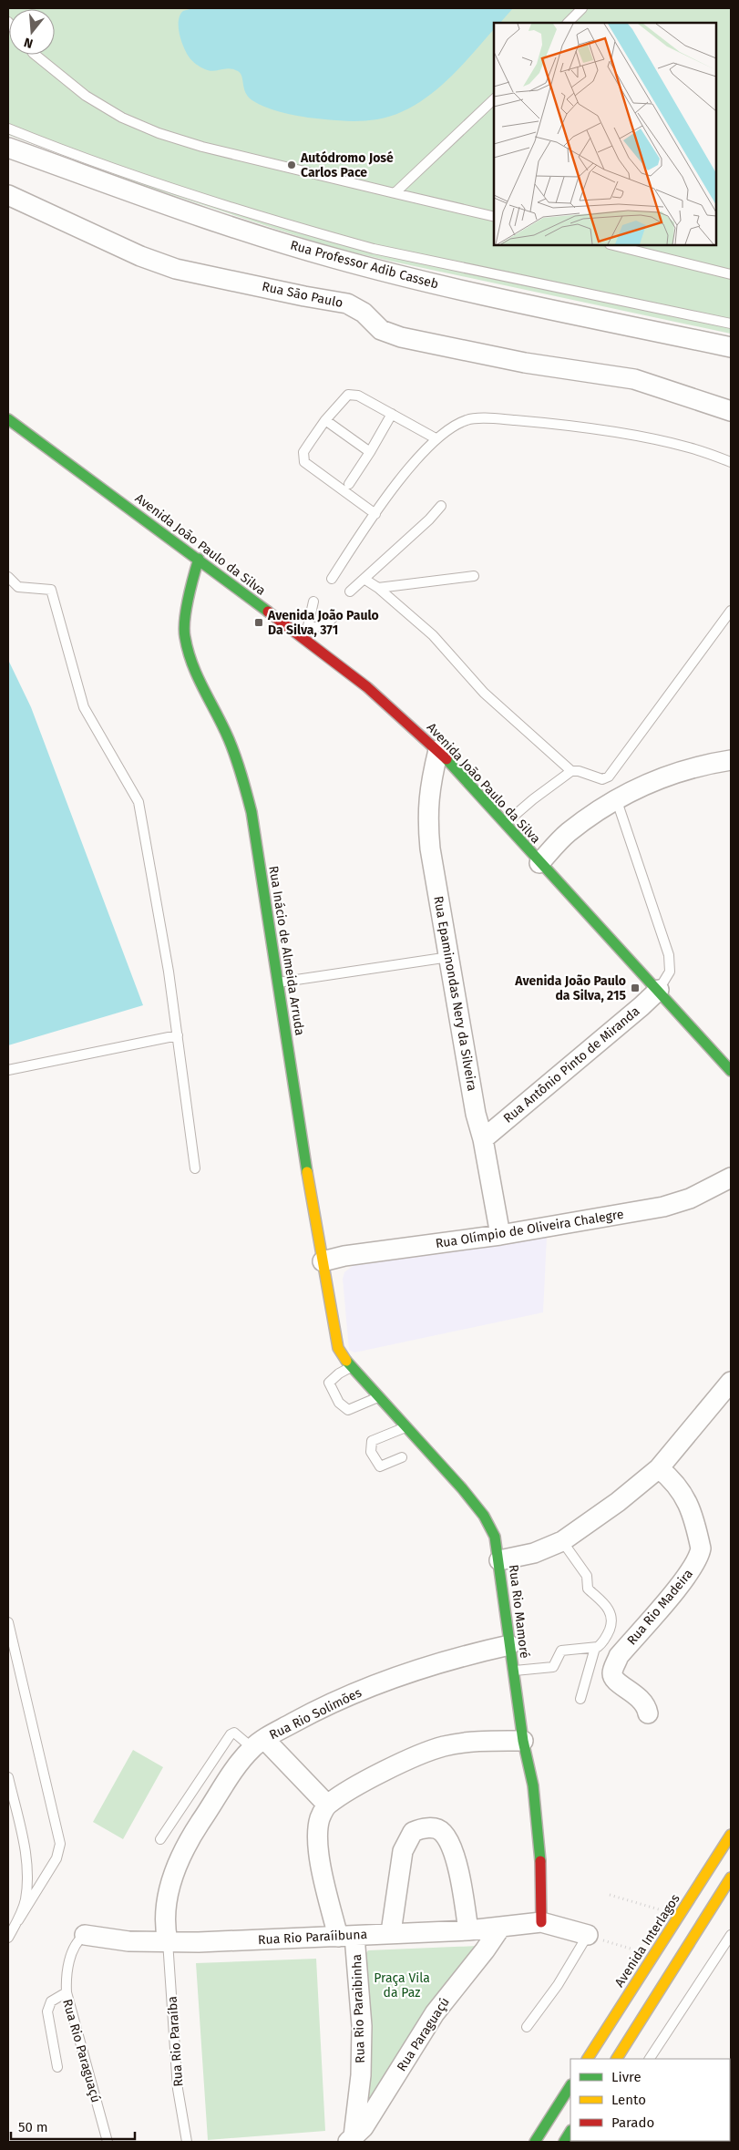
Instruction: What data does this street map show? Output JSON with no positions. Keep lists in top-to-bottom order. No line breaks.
{"streets":{"street":["Rua Professor Adib Casseb","Rua Sāo Paulo","Avenida João Paulo da Silva","Rua Inácio de Almeida Arruda","Rua Epaminondas Nery da Silveira","Rua Antônio Pinto de Miranda","Rua Olímpio de Oliveira Chalegre","Rua Rio Madeira","Rua Rio Mamoré","Rua Rio Solimões","Rua Rio Paraíibuna","Avenida Interlagos","Rua Rio Paraibinha","Rua Paraguaçú"],"lane":["Rua Rio Paraíba","Rua Rio Paraguaçú"]},"crossings":[["Avenida João Paulo da Silva","Rua Inácio de Almeida Arruda"],["Avenida João Paulo da Silva","Rua Epaminondas Nery da Silveira"],["Avenida João Paulo da Silva","Rua Antônio Pinto de Miranda"],["Rua Inácio de Almeida Arruda","Rua Olímpio de Oliveira Chalegre"],["Rua Inácio de Almeida Arruda","Rua Rio Mamoré"],["Rua Epaminondas Nery da Silveira","Rua Antônio Pinto de Miranda"],["Rua Epaminondas Nery da Silveira","Rua Olímpio de Oliveira Chalegre"],["Rua Rio Mamoré","Rua Rio Solimões"],["Rua Rio Mamoré","Rua Rio Paraíibuna"],["Rua Rio Solimões","Rua Rio Paraíibuna"],["Rua Rio Solimões","Rua Rio Paraíba"],["Rua Rio Paraíibuna","Rua Rio Paraibinha"],["Rua Rio Paraíibuna","Rua Paraguaçú"],["Rua Rio Paraíibuna","Rua Rio Paraíba"],["Rua Rio Paraíibuna","Rua Rio Paraguaçú"],["Rua Rio Paraibinha","Rua Paraguaçú"]],"parks":["Praça Vila da Paz"],"places":{"other":["Autódromo José Carlos Pace"],"transit":["Avenida João Paulo Da Silva, 371","Avenida João Paulo da Silva, 215"]},"legend":["Livre","Lento","Parado"],"scale_bar":"50 m","north":"bottom"}
